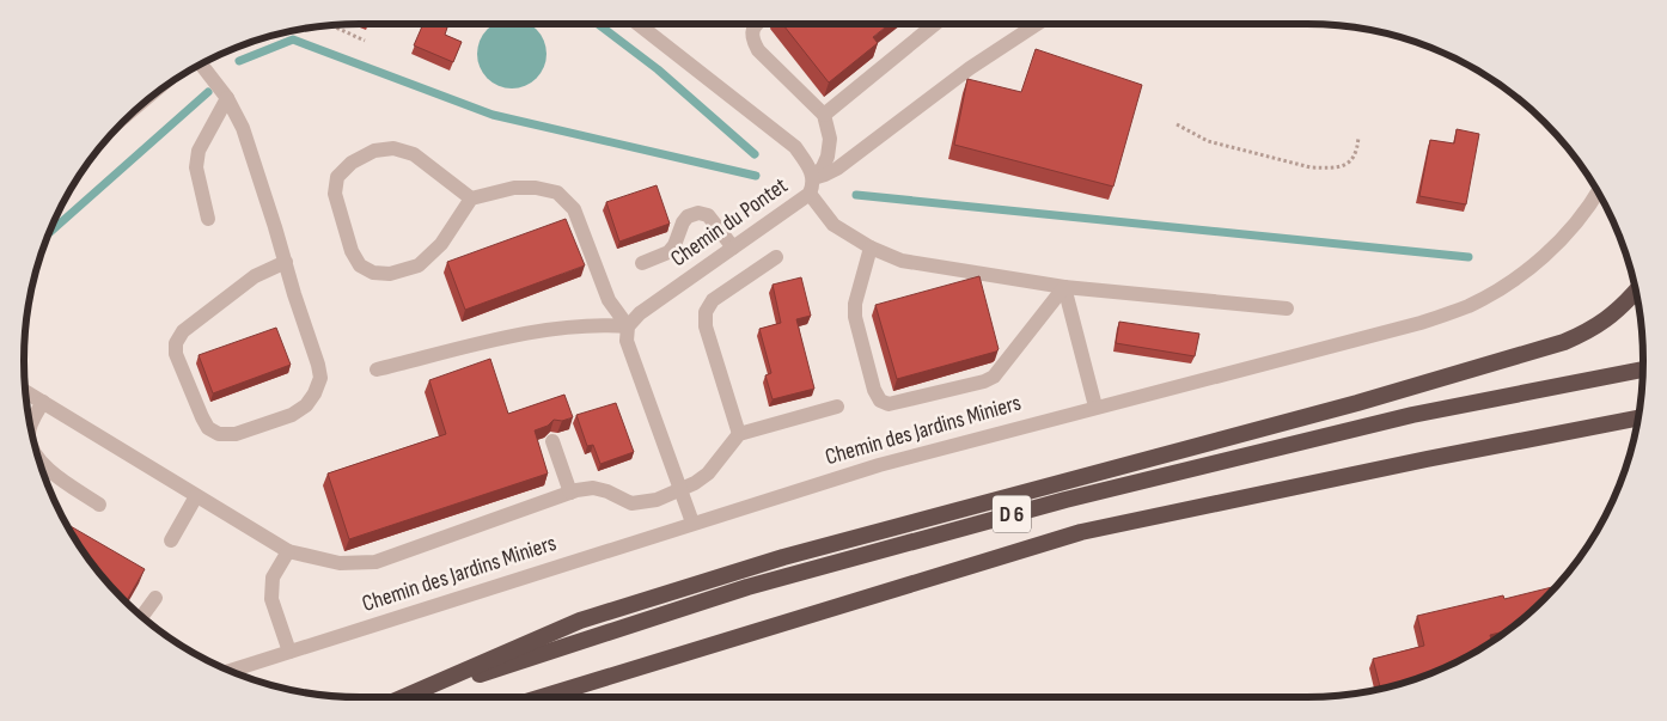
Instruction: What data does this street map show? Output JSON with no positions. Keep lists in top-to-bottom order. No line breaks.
{"streets":{"highway":["D 6"],"street":["Chemin du Pontet","Chemin des Jardins Miniers"]}}
